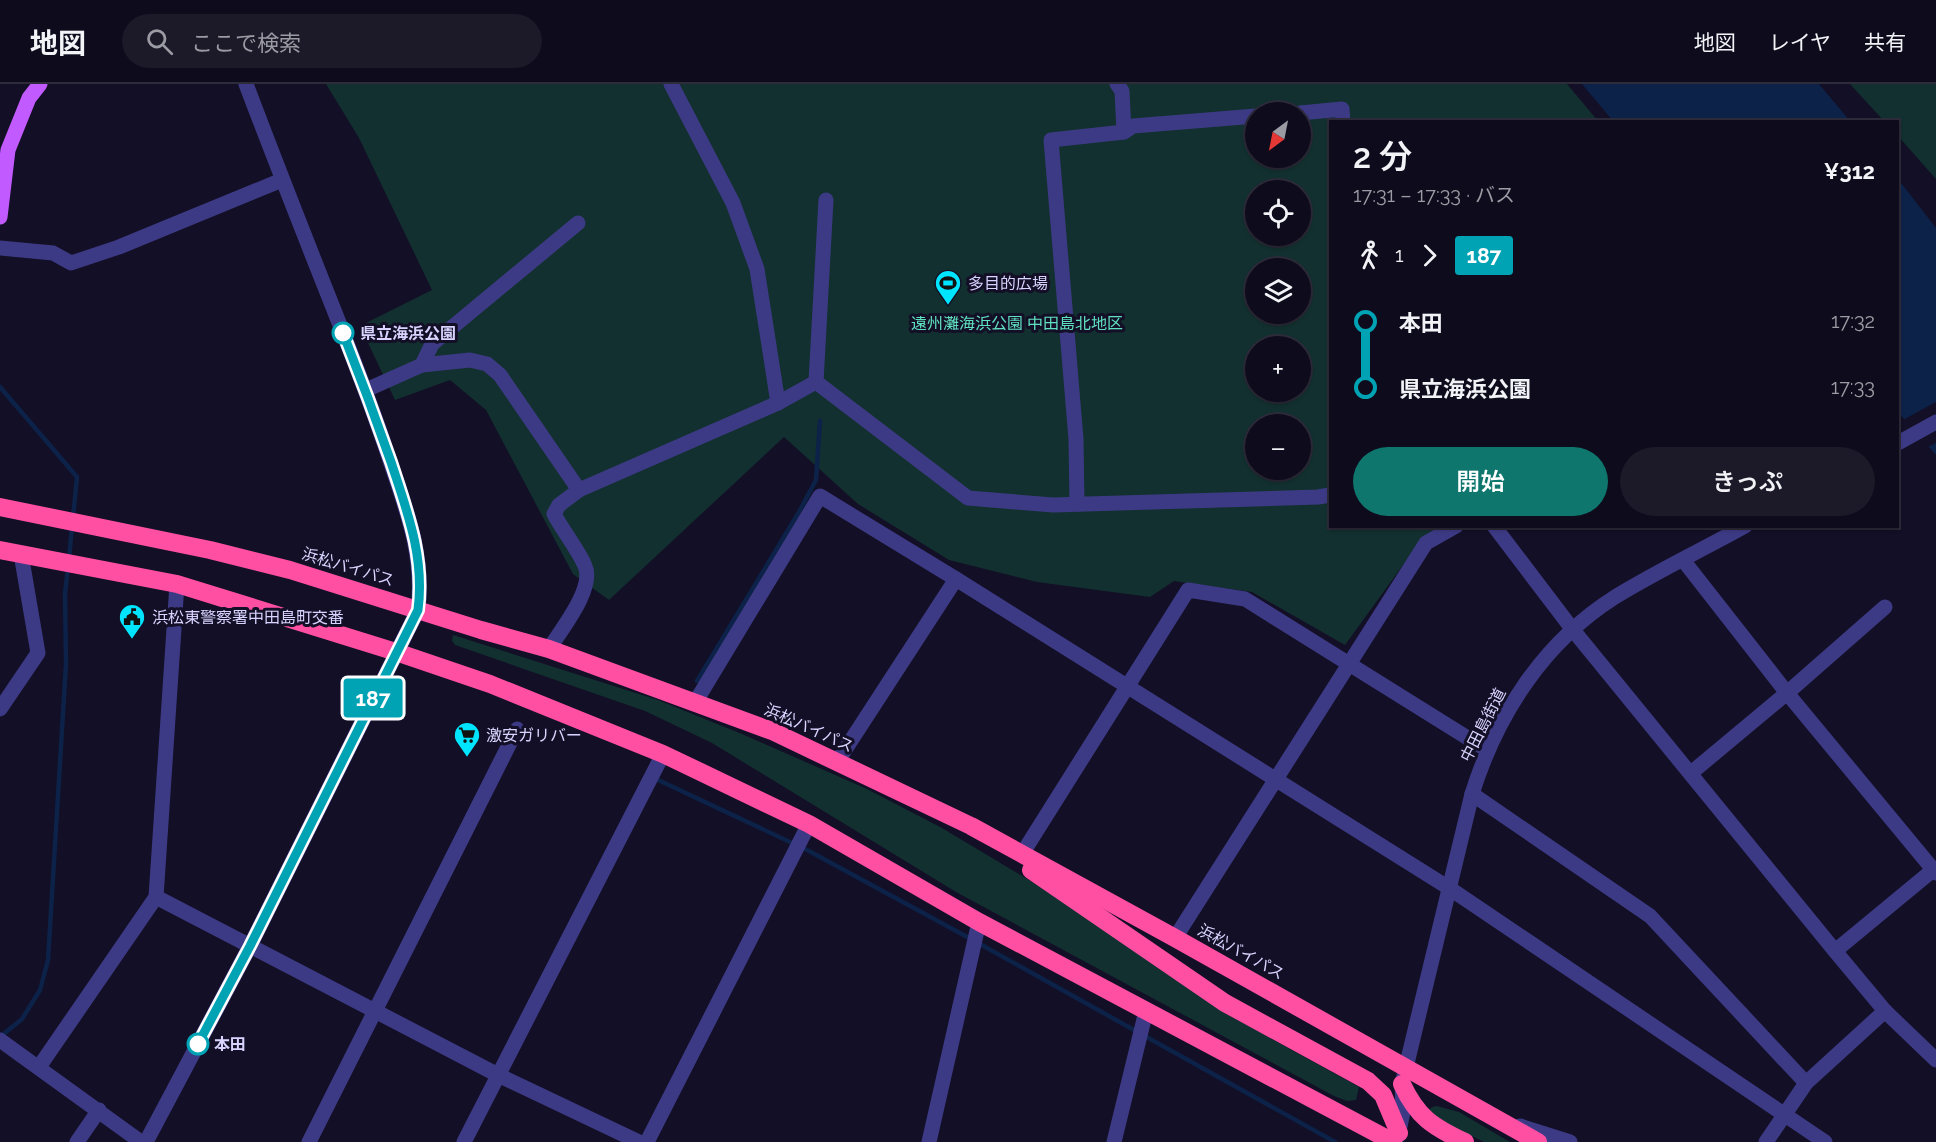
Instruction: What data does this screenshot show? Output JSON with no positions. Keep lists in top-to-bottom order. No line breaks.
{"streets":{"highway":["浜松バイパス"],"street":["中田島街道"]},"crossings":[["浜松バイパス","中田島街道"]],"parks":["遠州灘海浜公園 中田島北地区"],"places":{"sports":["多目的広場"],"other":["県立海浜公園","本田"],"public building":["浜松東警察署中田島町交番"],"supermarket":["激安ガリバー"]},"lines":["bus line 187"],"north":"bottom left","page":{"header":"地図","search":"ここで検索","nav":["地図","レイヤ","共有"],"on_map":"187","map_buttons":["+","−"],"heading":["2 分","17:31 – 17:33 · バス","¥312"],"legs":["1","187"],"list":[{"name":"本田","value":"17:32"},{"name":"県立海浜公園","value":"17:33"}],"buttons":["開始","きっぷ"]}}
